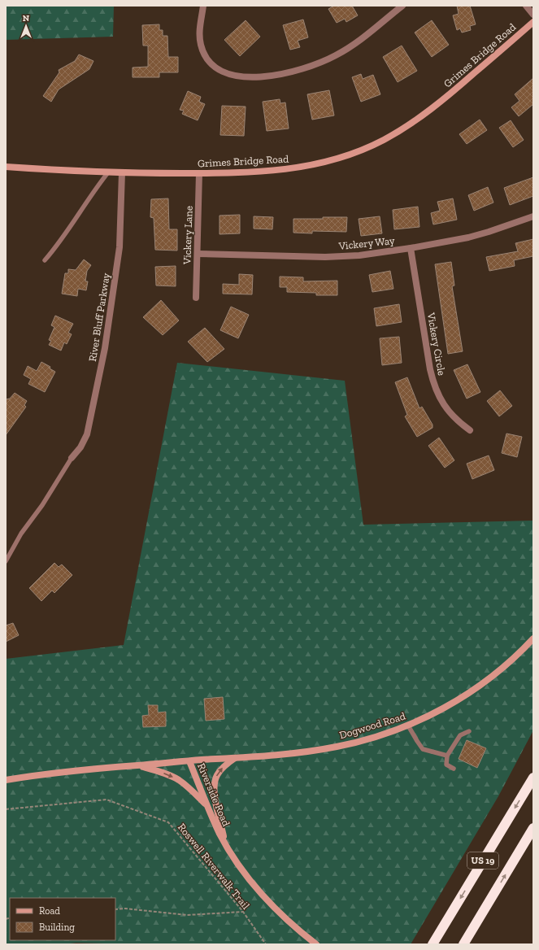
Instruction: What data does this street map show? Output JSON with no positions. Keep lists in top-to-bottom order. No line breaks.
{"streets":{"highway":["US 19"],"street":["Grimes Bridge Road","Vickery Lane","Vickery Way","River Bluff Parkway","Vickery Circle","Dogwood Road","Riverside Road"],"path":["Roswell Riverwalk Trail"]},"crossings":[["Grimes Bridge Road","Vickery Lane"],["Grimes Bridge Road","River Bluff Parkway"],["Vickery Lane","Vickery Way"],["Vickery Way","Vickery Circle"],["Dogwood Road","Riverside Road"]],"legend":["Road","Building"],"north":"top"}
